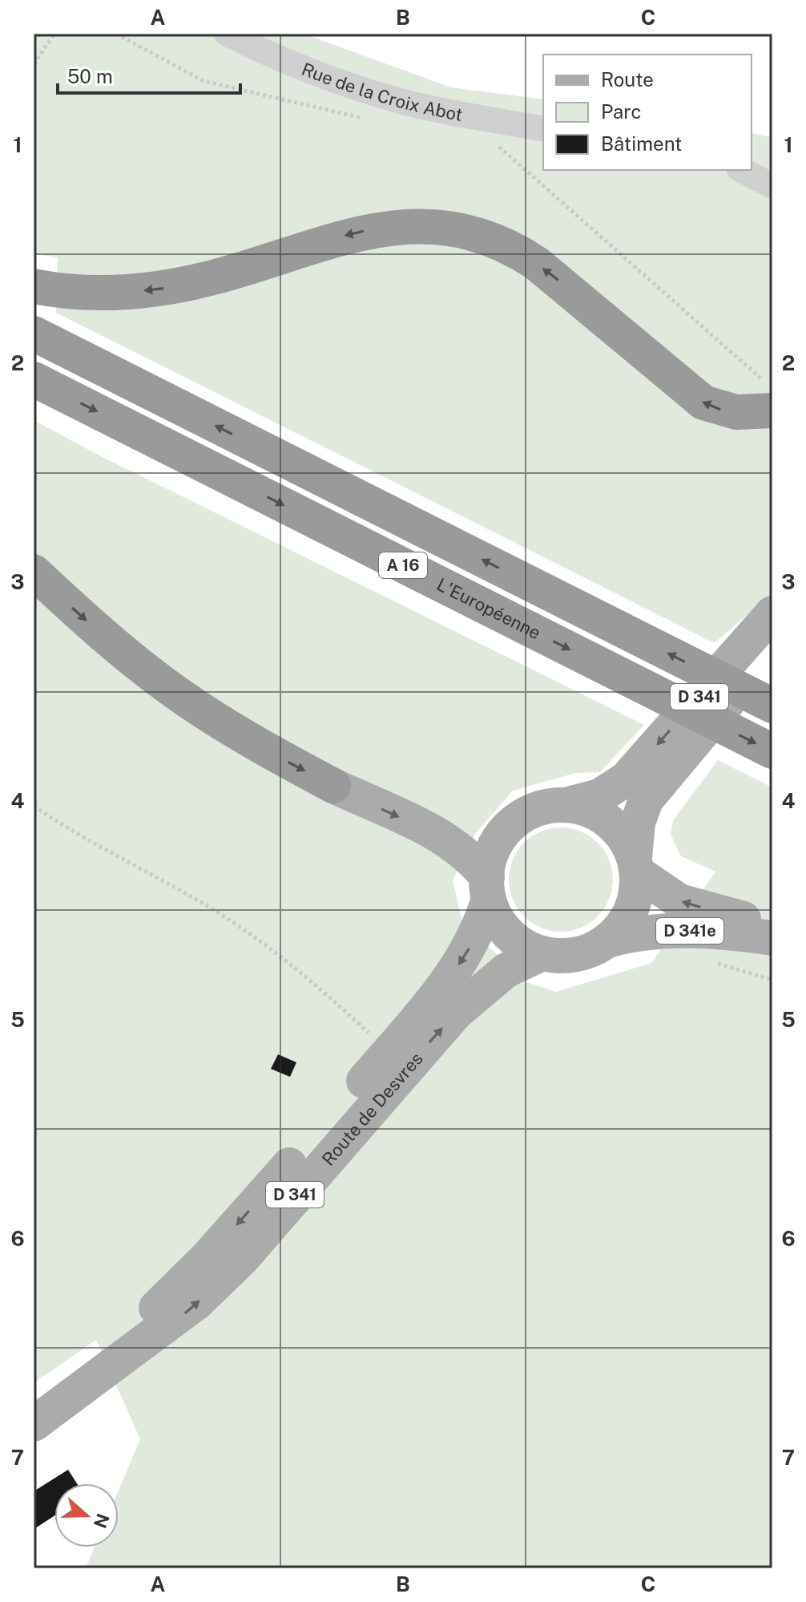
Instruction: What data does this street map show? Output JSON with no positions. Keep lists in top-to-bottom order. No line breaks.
{"streets":{"highway":["A 16","L'Européenne"],"main road":["D 341","D 341e","Route de Desvres"],"street":["Rue de la Croix Abot"]},"crossings":[["D 341","D 341e"],["D 341","Route de Desvres"],["D 341e","Route de Desvres"]],"legend":["Route","Parc","Bâtiment"],"scale_bar":"50 m","north":"right","grid":{"columns":["A","B","C"],"rows":["1","2","3","4","5","6","7"]}}
